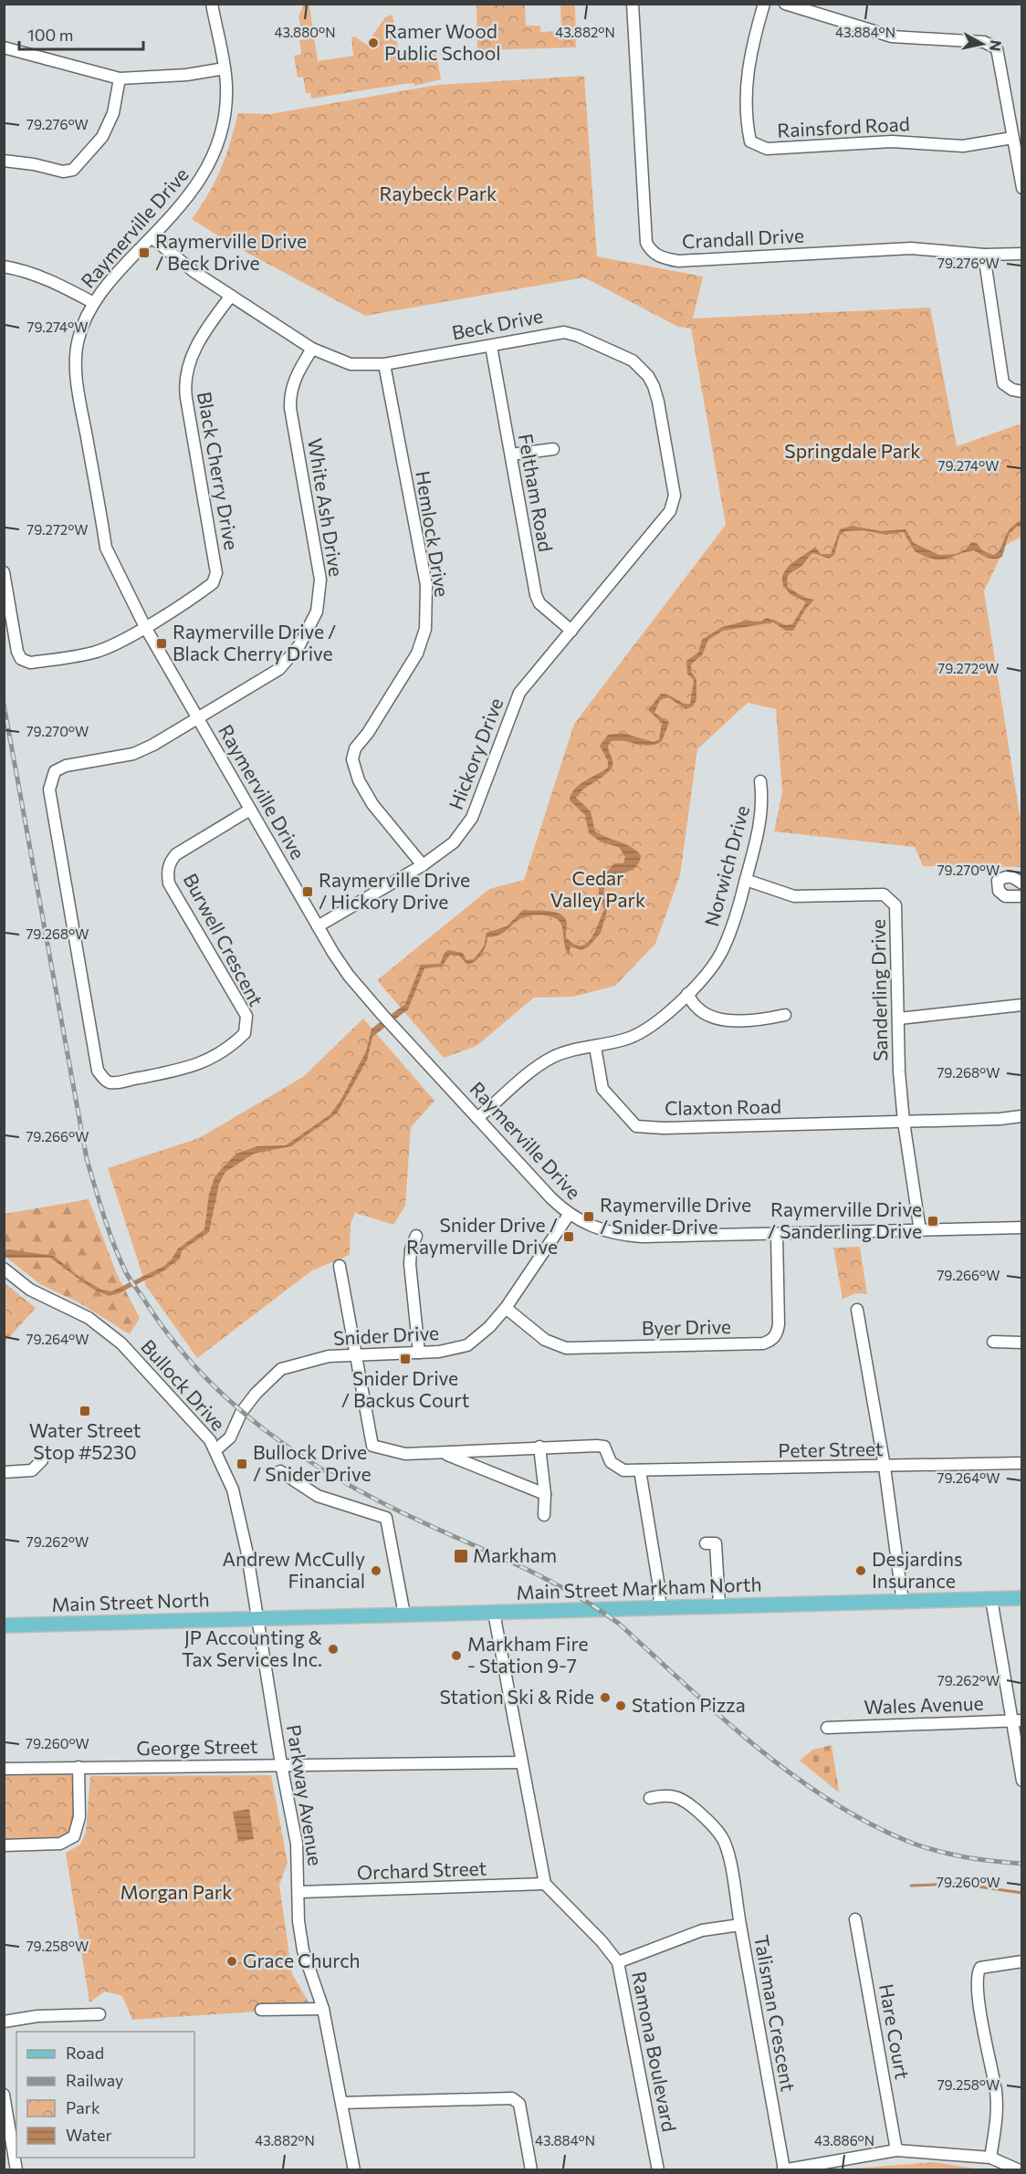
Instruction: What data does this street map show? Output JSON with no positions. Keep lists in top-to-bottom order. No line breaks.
{"streets":{"main road":["Main Street Markham North","Main Street North"],"street":["Rainsford Road","Raymerville Drive","Crandall Drive","Beck Drive","Black Cherry Drive","Feltham Road","White Ash Drive","Hemlock Drive","Hickory Drive","Norwich Drive","Burwell Crescent","Sanderling Drive","Claxton Road","Byer Drive","Snider Drive","Bullock Drive","Peter Street","Wales Avenue","George Street","Parkway Avenue","Orchard Street","Talisman Crescent","Hare Court","Ramona Boulevard"]},"crossings":[["Raymerville Drive","Beck Drive"],["Raymerville Drive","Black Cherry Drive"],["Raymerville Drive","White Ash Drive"],["Raymerville Drive","Hickory Drive"],["Raymerville Drive","Norwich Drive"],["Raymerville Drive","Burwell Crescent"],["Raymerville Drive","Sanderling Drive"],["Raymerville Drive","Byer Drive"],["Raymerville Drive","Snider Drive"],["Beck Drive","Black Cherry Drive"],["Beck Drive","Feltham Road"],["Beck Drive","White Ash Drive"],["Beck Drive","Hemlock Drive"],["Beck Drive","Hickory Drive"],["Feltham Road","Hickory Drive"],["White Ash Drive","Burwell Crescent"],["Hemlock Drive","Hickory Drive"],["Norwich Drive","Sanderling Drive"],["Norwich Drive","Claxton Road"],["Sanderling Drive","Claxton Road"],["Byer Drive","Snider Drive"],["Snider Drive","Bullock Drive"],["Bullock Drive","Main Street Markham North"],["Bullock Drive","Main Street North"],["Bullock Drive","Parkway Avenue"],["Main Street Markham North","Main Street North"],["Main Street Markham North","Parkway Avenue"],["Main Street North","Parkway Avenue"],["George Street","Parkway Avenue"],["Parkway Avenue","Orchard Street"],["Orchard Street","Ramona Boulevard"],["Talisman Crescent","Ramona Boulevard"]],"parks":["Raybeck Park","Springdale Park","Cedar Valley Park","Morgan Park"],"places":{"other":["Ramer Wood Public School","Andrew McCully Financial","Desjardins Insurance","JP Accounting & Tax Services Inc.","Markham Fire - Station 9-7","Station Ski & Ride","Station Pizza","Grace Church"],"transit":["Raymerville Drive / Beck Drive","Raymerville Drive / Black Cherry Drive","Raymerville Drive / Hickory Drive","Raymerville Drive / Snider Drive","Raymerville Drive / Sanderling Drive","Snider Drive / Raymerville Drive","Snider Drive / Backus Court","Water Street Stop #5230","Bullock Drive / Snider Drive","Markham"]},"legend":["Road","Railway","Park","Water"],"scale_bar":"100 m","north":"right","coordinates":["43.880°N","43.882°N","43.884°N","79.276°W","79.274°W","79.272°W","79.270°W","79.268°W","79.266°W","79.264°W","79.262°W","79.260°W","79.258°W","43.886°N"]}
